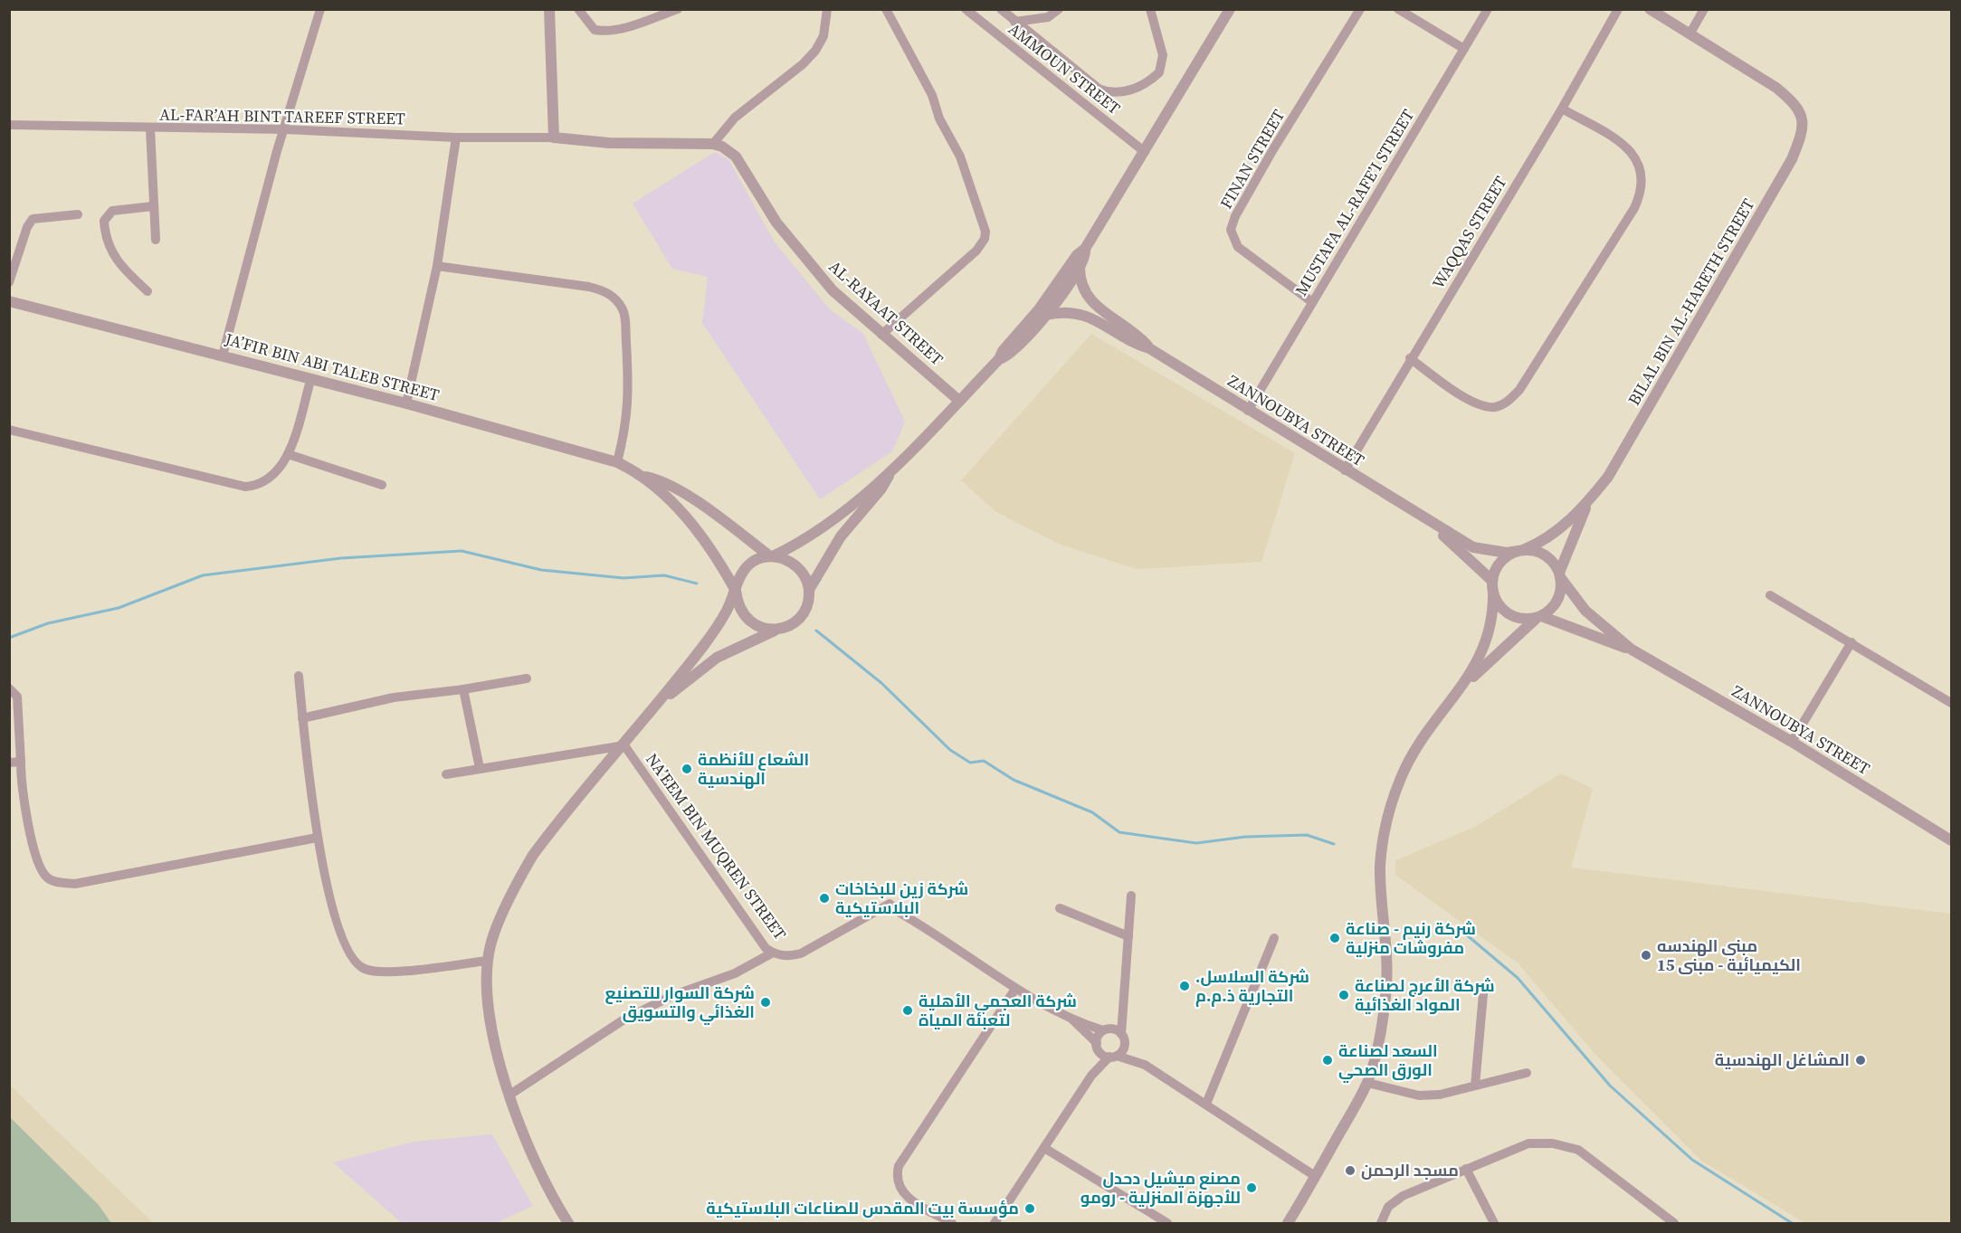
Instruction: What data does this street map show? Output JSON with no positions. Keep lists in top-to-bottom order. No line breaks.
{"streets":{"street":["AMMOUN STREET","AL-FAR’AH BINT TAREEF STREET","FINAN STREET","MUSTAFA AL-RAFE’I STREET","WAQQAS STREET","BILAL BIN AL-HARETH STREET","AL-RAYAAT STREET","JA’FIR BIN ABI TALEB STREET","ZANNOUBYA STREET","NA’EEM BIN MUQREN STREET"]},"crossings":[["AL-FAR’AH BINT TAREEF STREET","AL-RAYAAT STREET"],["FINAN STREET","MUSTAFA AL-RAFE’I STREET"],["MUSTAFA AL-RAFE’I STREET","ZANNOUBYA STREET"],["WAQQAS STREET","ZANNOUBYA STREET"],["BILAL BIN AL-HARETH STREET","ZANNOUBYA STREET"]],"places":["الشعاع للأنظمة الهندسية","شركة زين للبخاخات البلاستيكية","شركة رنيم - صناعة مفروشات منزلية","مبنى الهندسه الكيميائية - مبنى 15",".شركة السلاسل التجارية ذ.م.م","شركة الأعرج لصناعة المواد الغذائية","شركة السوار للتصنيع الغذائي والتسويق","شركة العجمي الأهلية لتعبئة المياة","السعد لصناعة الورق الصحي","المشاغل الهندسية","مسجد الرحمن","مصنع ميشيل دحدل للأجهزة المنزلية - رومو","مؤسسة بيت المقدس للصناعات البلاستيكية"]}
